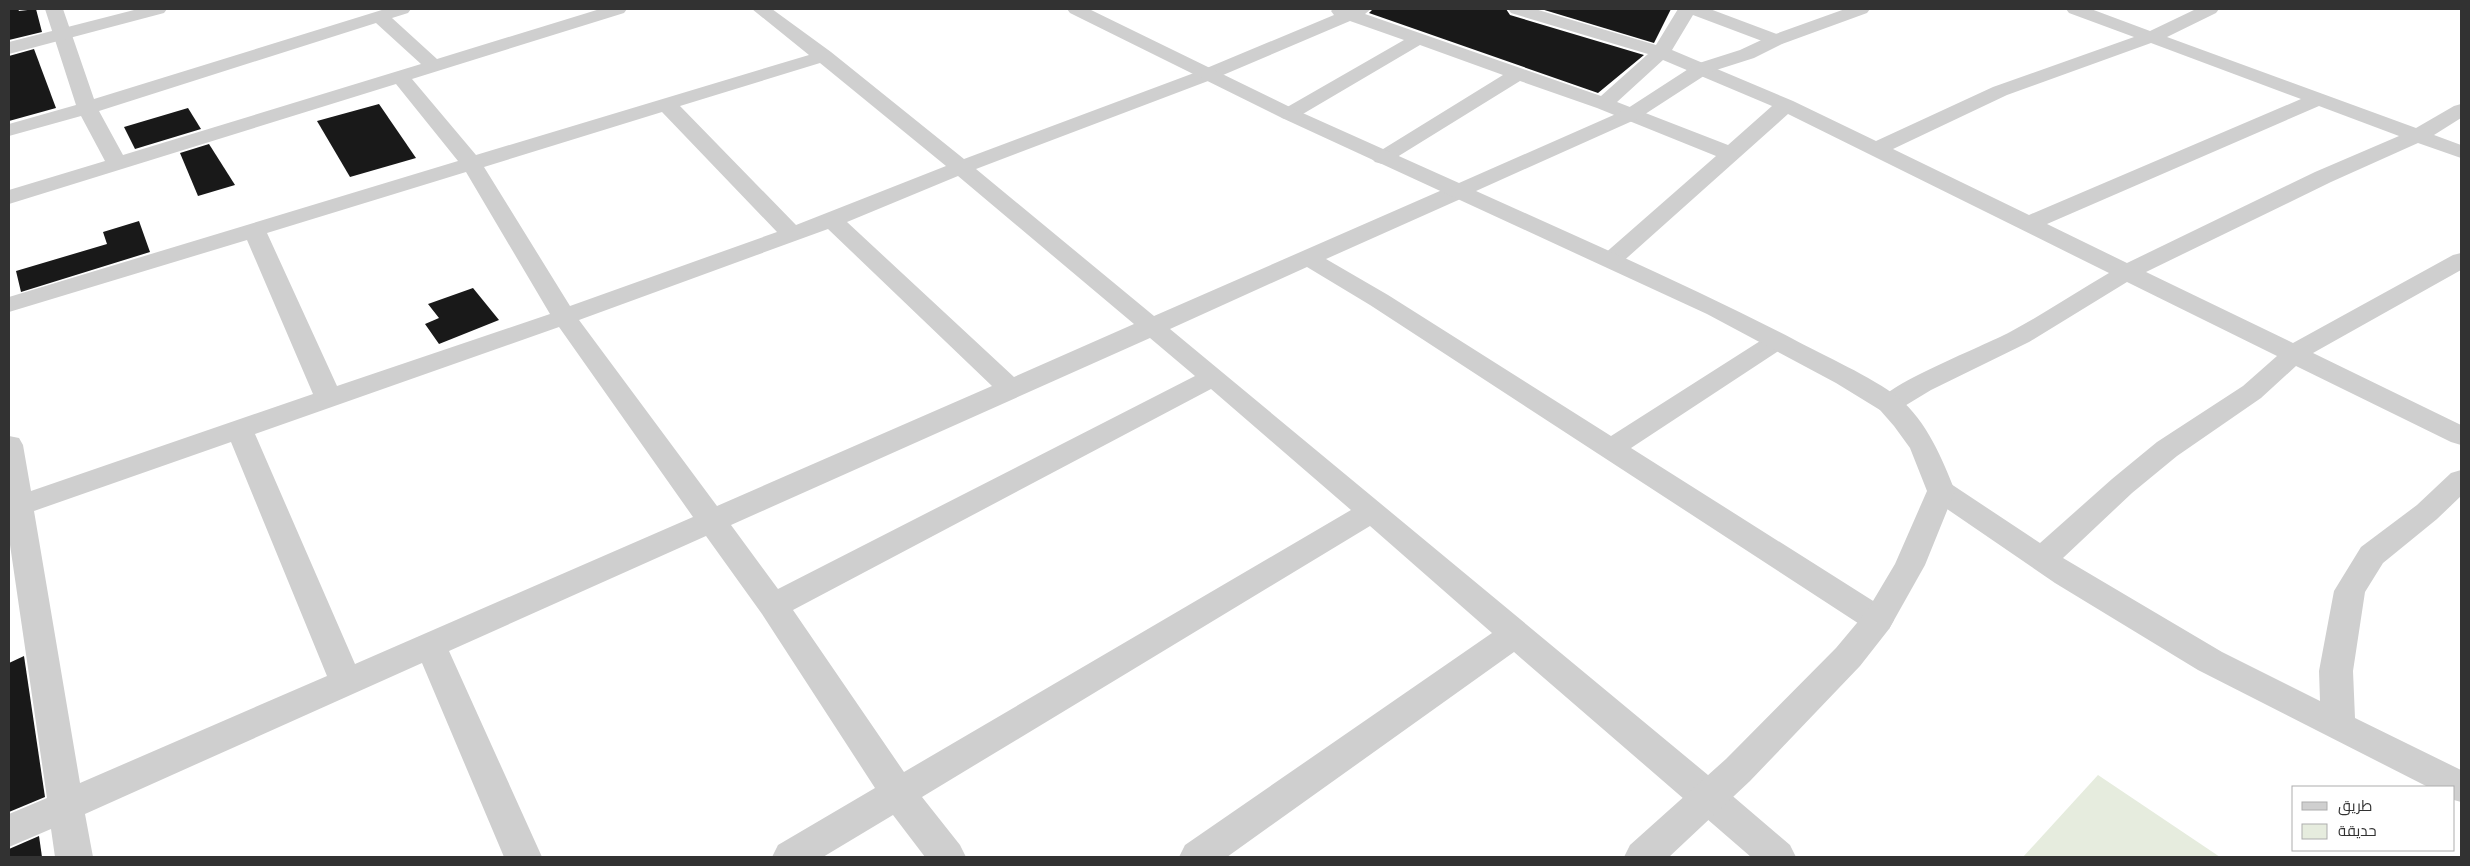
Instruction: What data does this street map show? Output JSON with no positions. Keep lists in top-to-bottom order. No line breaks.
{"legend":["طريق","حديقة"]}
